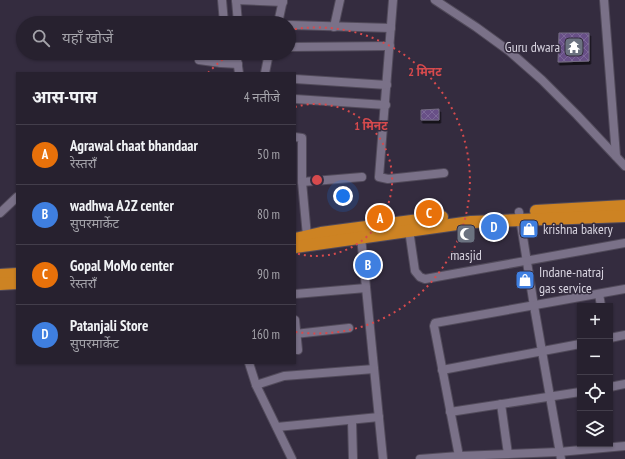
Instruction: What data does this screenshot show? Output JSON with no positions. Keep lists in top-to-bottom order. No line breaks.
{"places":{"temple":["Guru dwara"],"shop":["krishna bakery","Indane-natraj gas service"],"mosque":["masjid"]},"page":{"search":"यहाँ खोजें","heading":["आस-पास","4 नतीजे"],"list":[{"mark":"A","name":"Agrawal chaat bhandaar","note":"रेस्तराँ","value":"50 m"},{"mark":"B","name":"wadhwa A2Z center","note":"सुपरमार्केट","value":"80 m"},{"mark":"C","name":"Gopal MoMo center","note":"रेस्तराँ","value":"90 m"},{"mark":"D","name":"Patanjali Store","note":"सुपरमार्केट","value":"160 m"}],"pins":["C","A","D","B"],"map_buttons":["+","−"]},"rings":["2 मिनट","1 मिनट"]}
